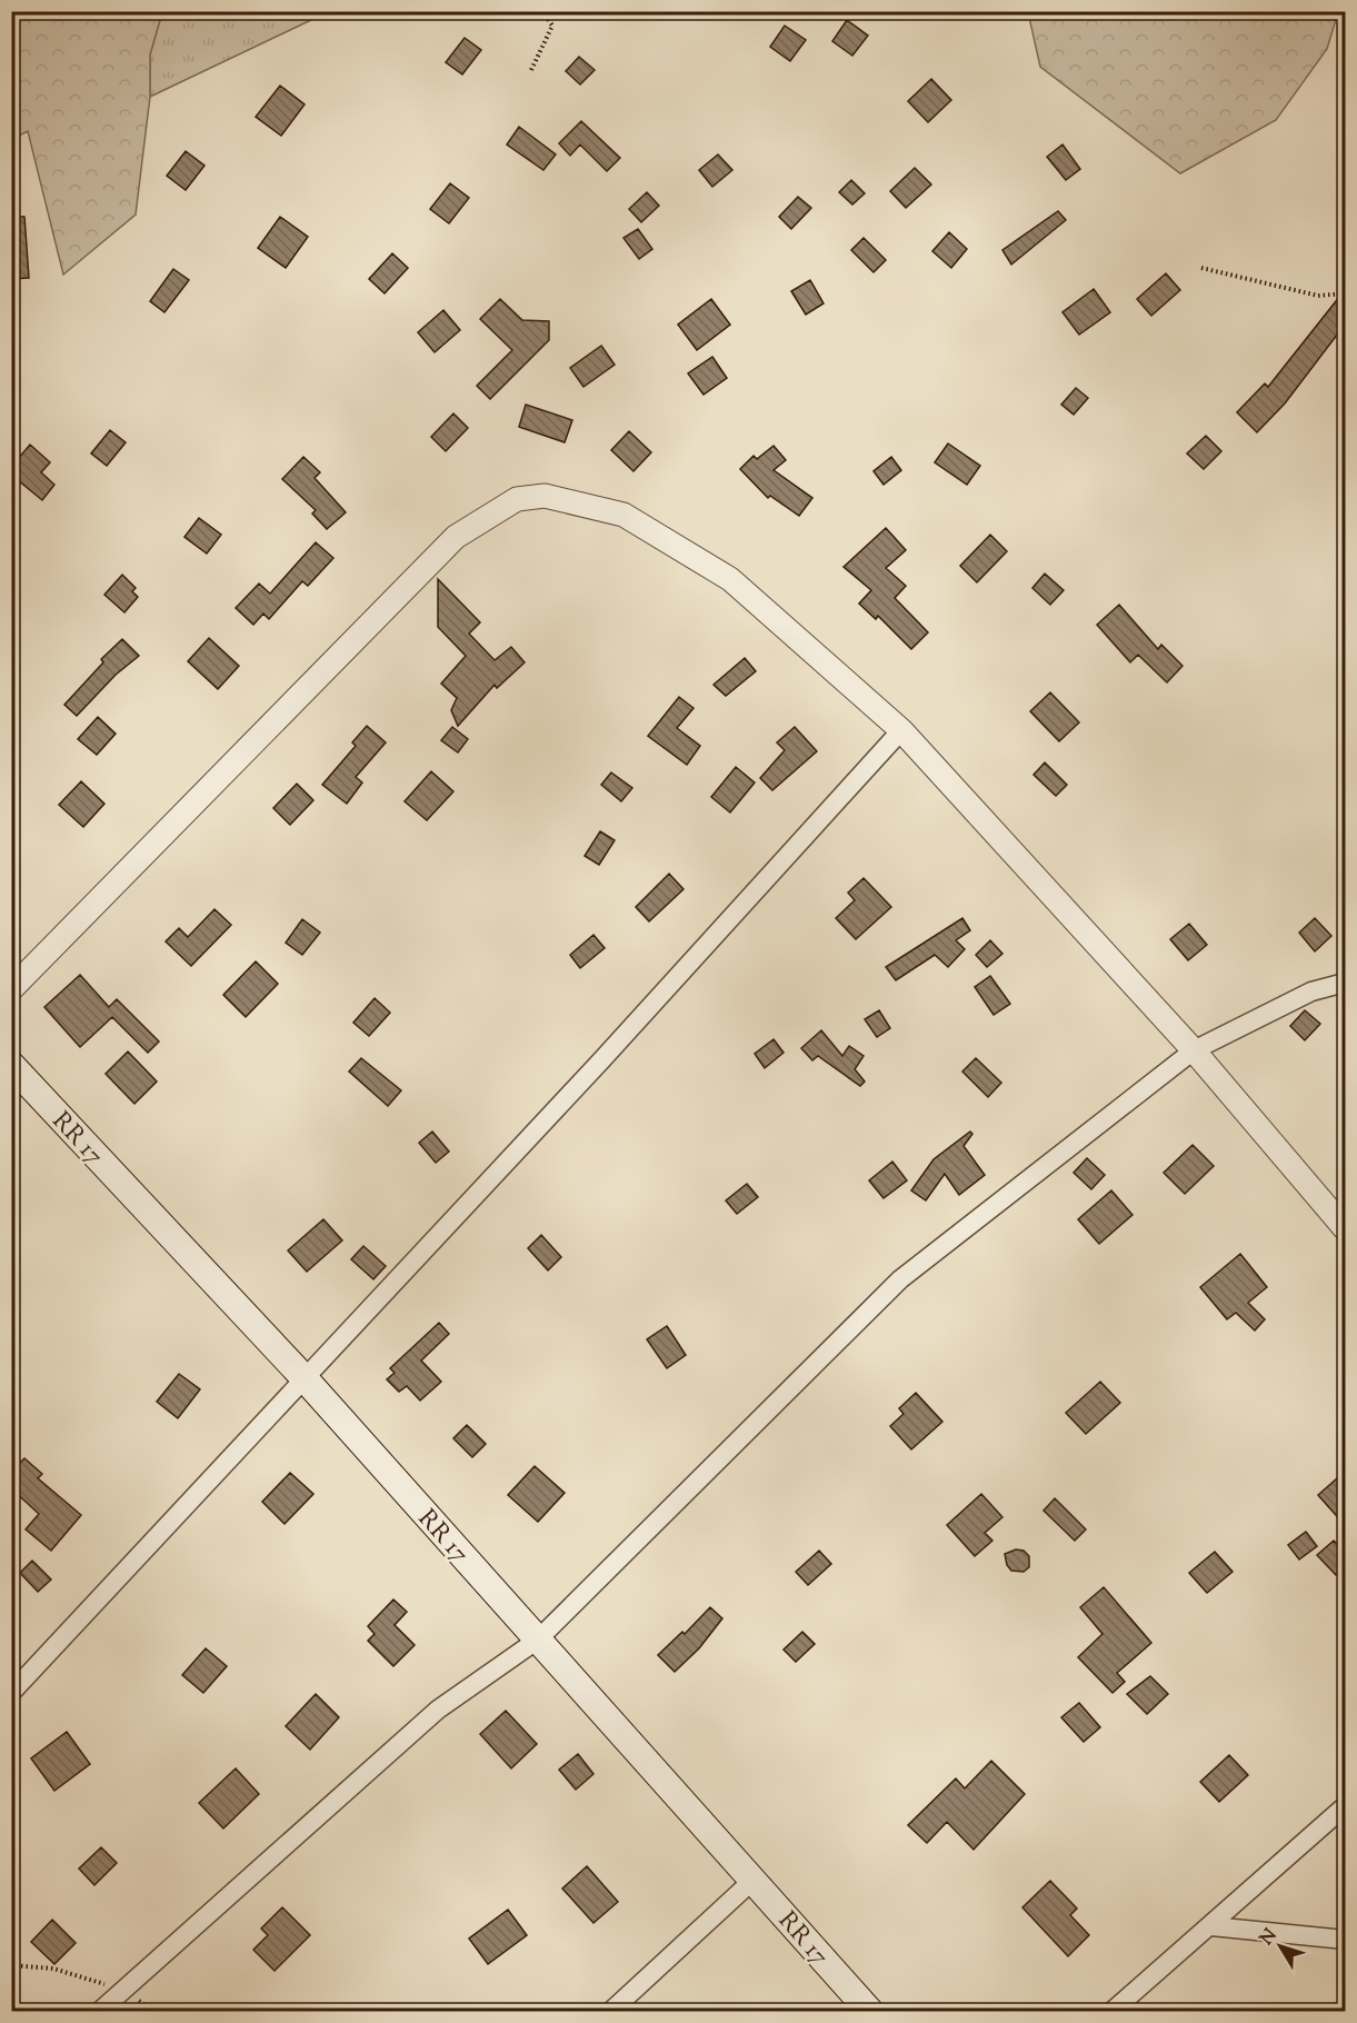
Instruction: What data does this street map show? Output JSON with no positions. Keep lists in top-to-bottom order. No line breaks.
{"streets":{"main road":["RR 17"]},"north":"top left"}
